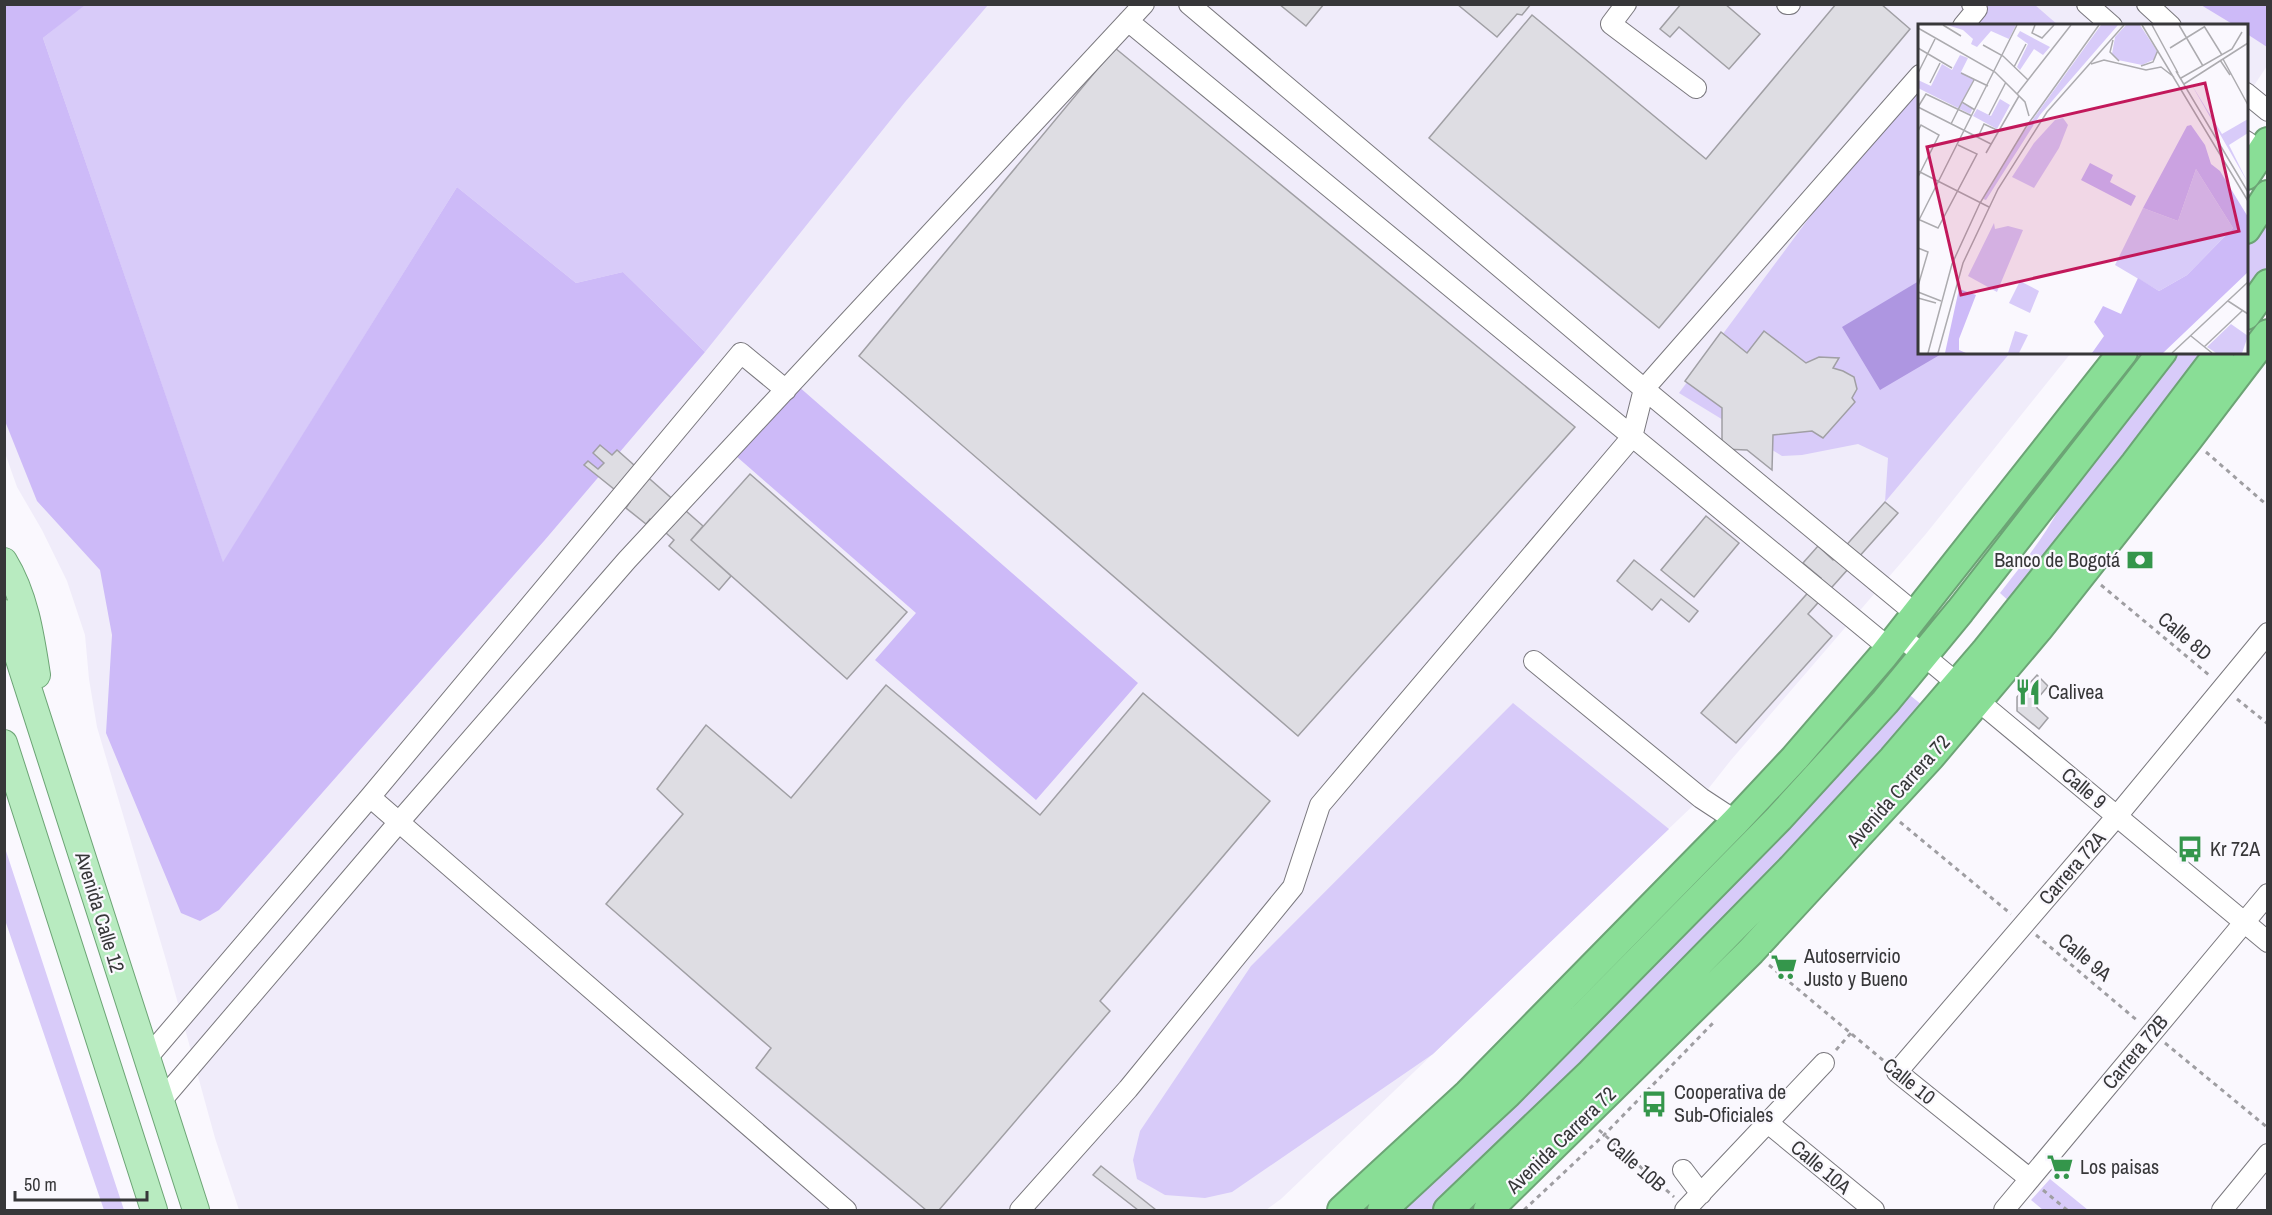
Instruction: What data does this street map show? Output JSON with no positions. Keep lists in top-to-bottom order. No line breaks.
{"streets":{"highway":["Avenida Carrera 72"],"main road":["Avenida Calle 12"],"street":["Calle 9","Carrera 72A","Carrera 72B","Calle 10","Calle 10A"],"path":["Calle 8D","Calle 9A","Calle 10B"]},"crossings":[["Calle 8D","Avenida Carrera 72"],["Calle 8D","Carrera 72A"],["Calle 9","Avenida Carrera 72"],["Calle 9","Carrera 72A"],["Calle 9","Carrera 72B"],["Avenida Carrera 72","Calle 9A"],["Avenida Carrera 72","Calle 10"],["Avenida Carrera 72","Calle 10B"],["Carrera 72A","Calle 9A"],["Carrera 72A","Calle 10"],["Calle 9A","Carrera 72B"],["Carrera 72B","Calle 10"]],"places":{"bank":["Banco de Bogotá"],"restaurant":["Calivea"],"bus stop":["Kr 72A","Cooperativa de Sub-Oficiales"],"supermarket":["Autoserrvicio Justo y Bueno","Los paisas"]},"scale_bar":"50 m"}
